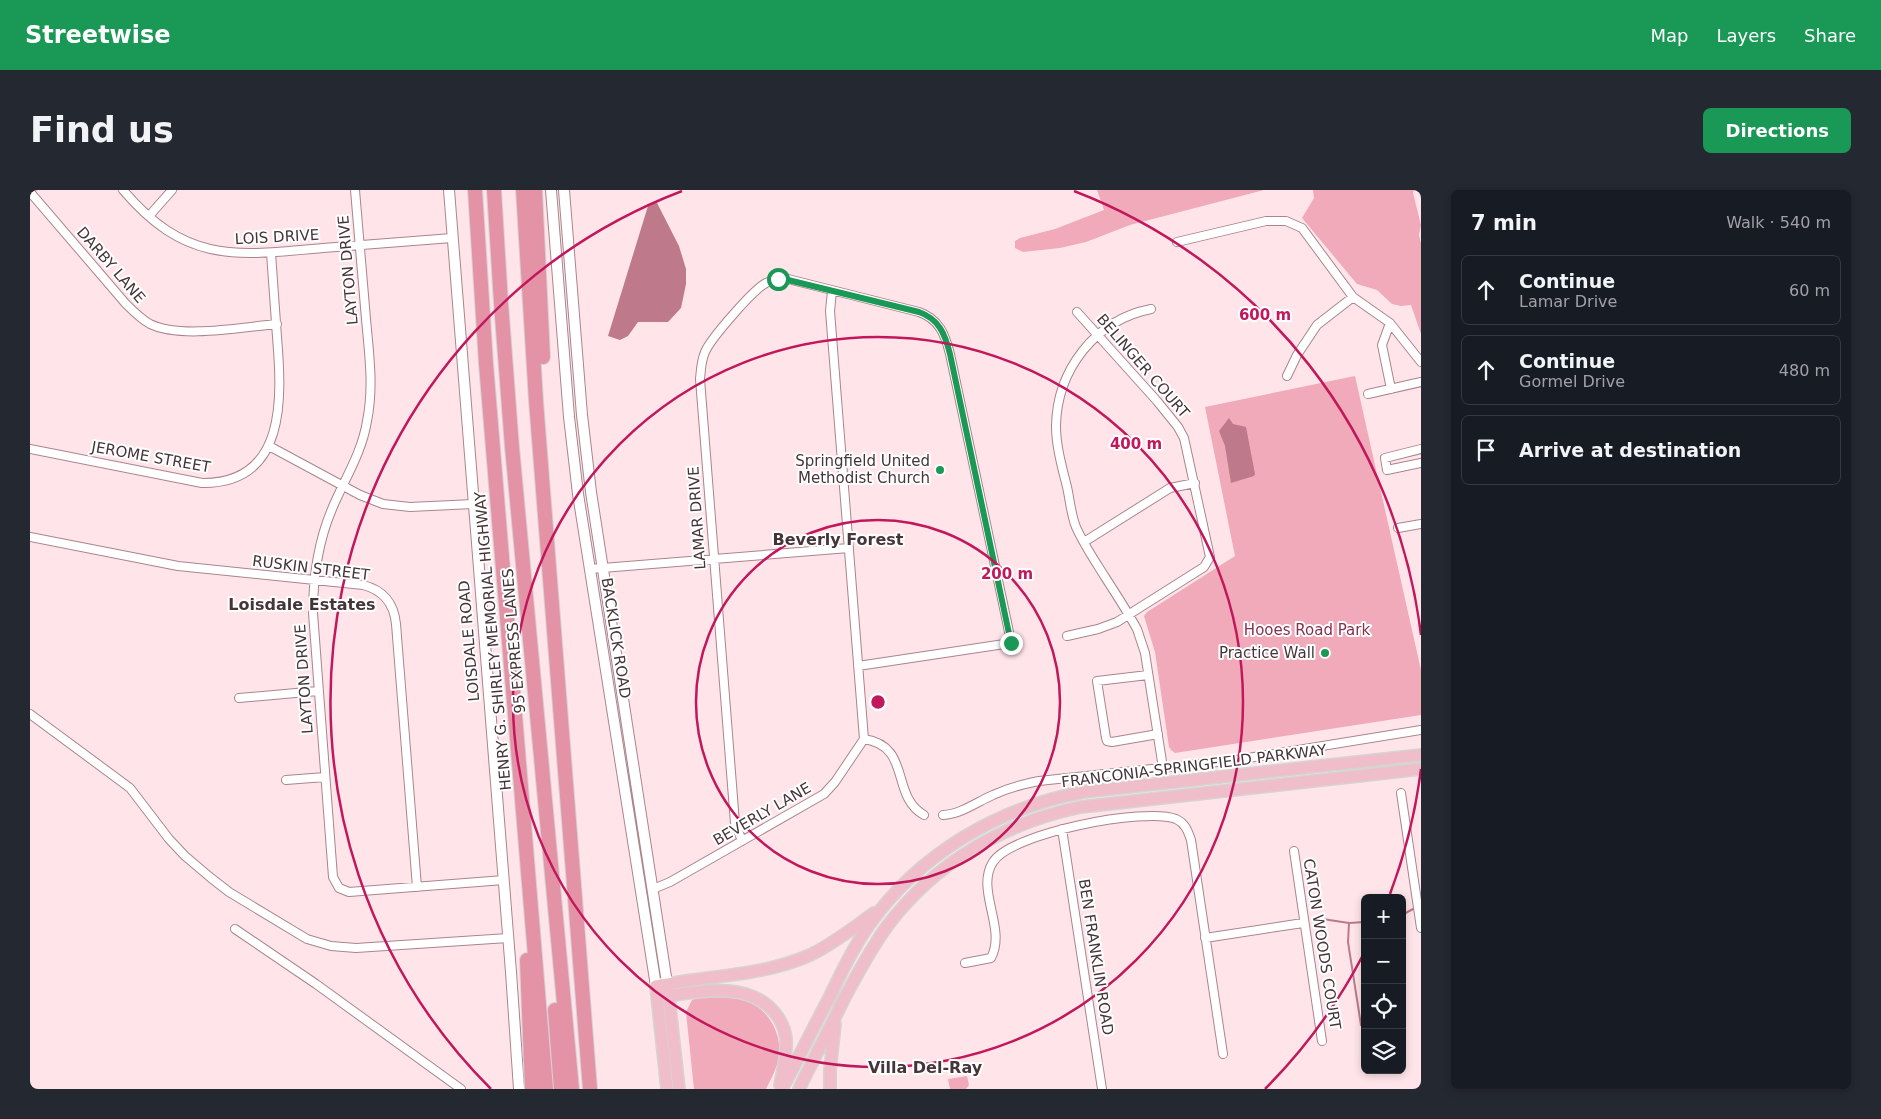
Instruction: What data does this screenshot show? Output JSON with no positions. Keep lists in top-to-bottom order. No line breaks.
{"streets":{"highway":["HENRY G. SHIRLEY MEMORIAL HIGHWAY","95 EXPRESS LANES"],"main road":["BACKLICK ROAD","LOISDALE ROAD","FRANCONIA-SPRINGFIELD PARKWAY"],"street":["LOIS DRIVE","DARBY LANE","LAYTON DRIVE","BELINGER COURT","JEROME STREET","LAMAR DRIVE","RUSKIN STREET","BEVERLY LANE","CATON WOODS COURT","BEN FRANKLIN ROAD"]},"crossings":[["LOIS DRIVE","LAYTON DRIVE"],["LOIS DRIVE","JEROME STREET"],["LOIS DRIVE","LOISDALE ROAD"],["DARBY LANE","JEROME STREET"],["LAYTON DRIVE","RUSKIN STREET"],["LAYTON DRIVE","LOISDALE ROAD"],["LAMAR DRIVE","BEVERLY LANE"],["BACKLICK ROAD","BEVERLY LANE"]],"districts":["Beverly Forest","Loisdale Estates","Villa Del-Ray"],"parks":["Hooes Road Park"],"places":["Springfield United Methodist Church","Practice Wall"],"page":{"header":"Streetwise","nav":["Map","Layers","Share"],"buttons":"Directions","title":"Find us","heading":["7 min","Walk · 540 m"],"list":[["Continue","Lamar Drive","60 m"],["Continue","Gormel Drive","480 m"],"Arrive at destination"],"map_buttons":["+","−"]},"rings":["600 m","400 m","200 m"]}
